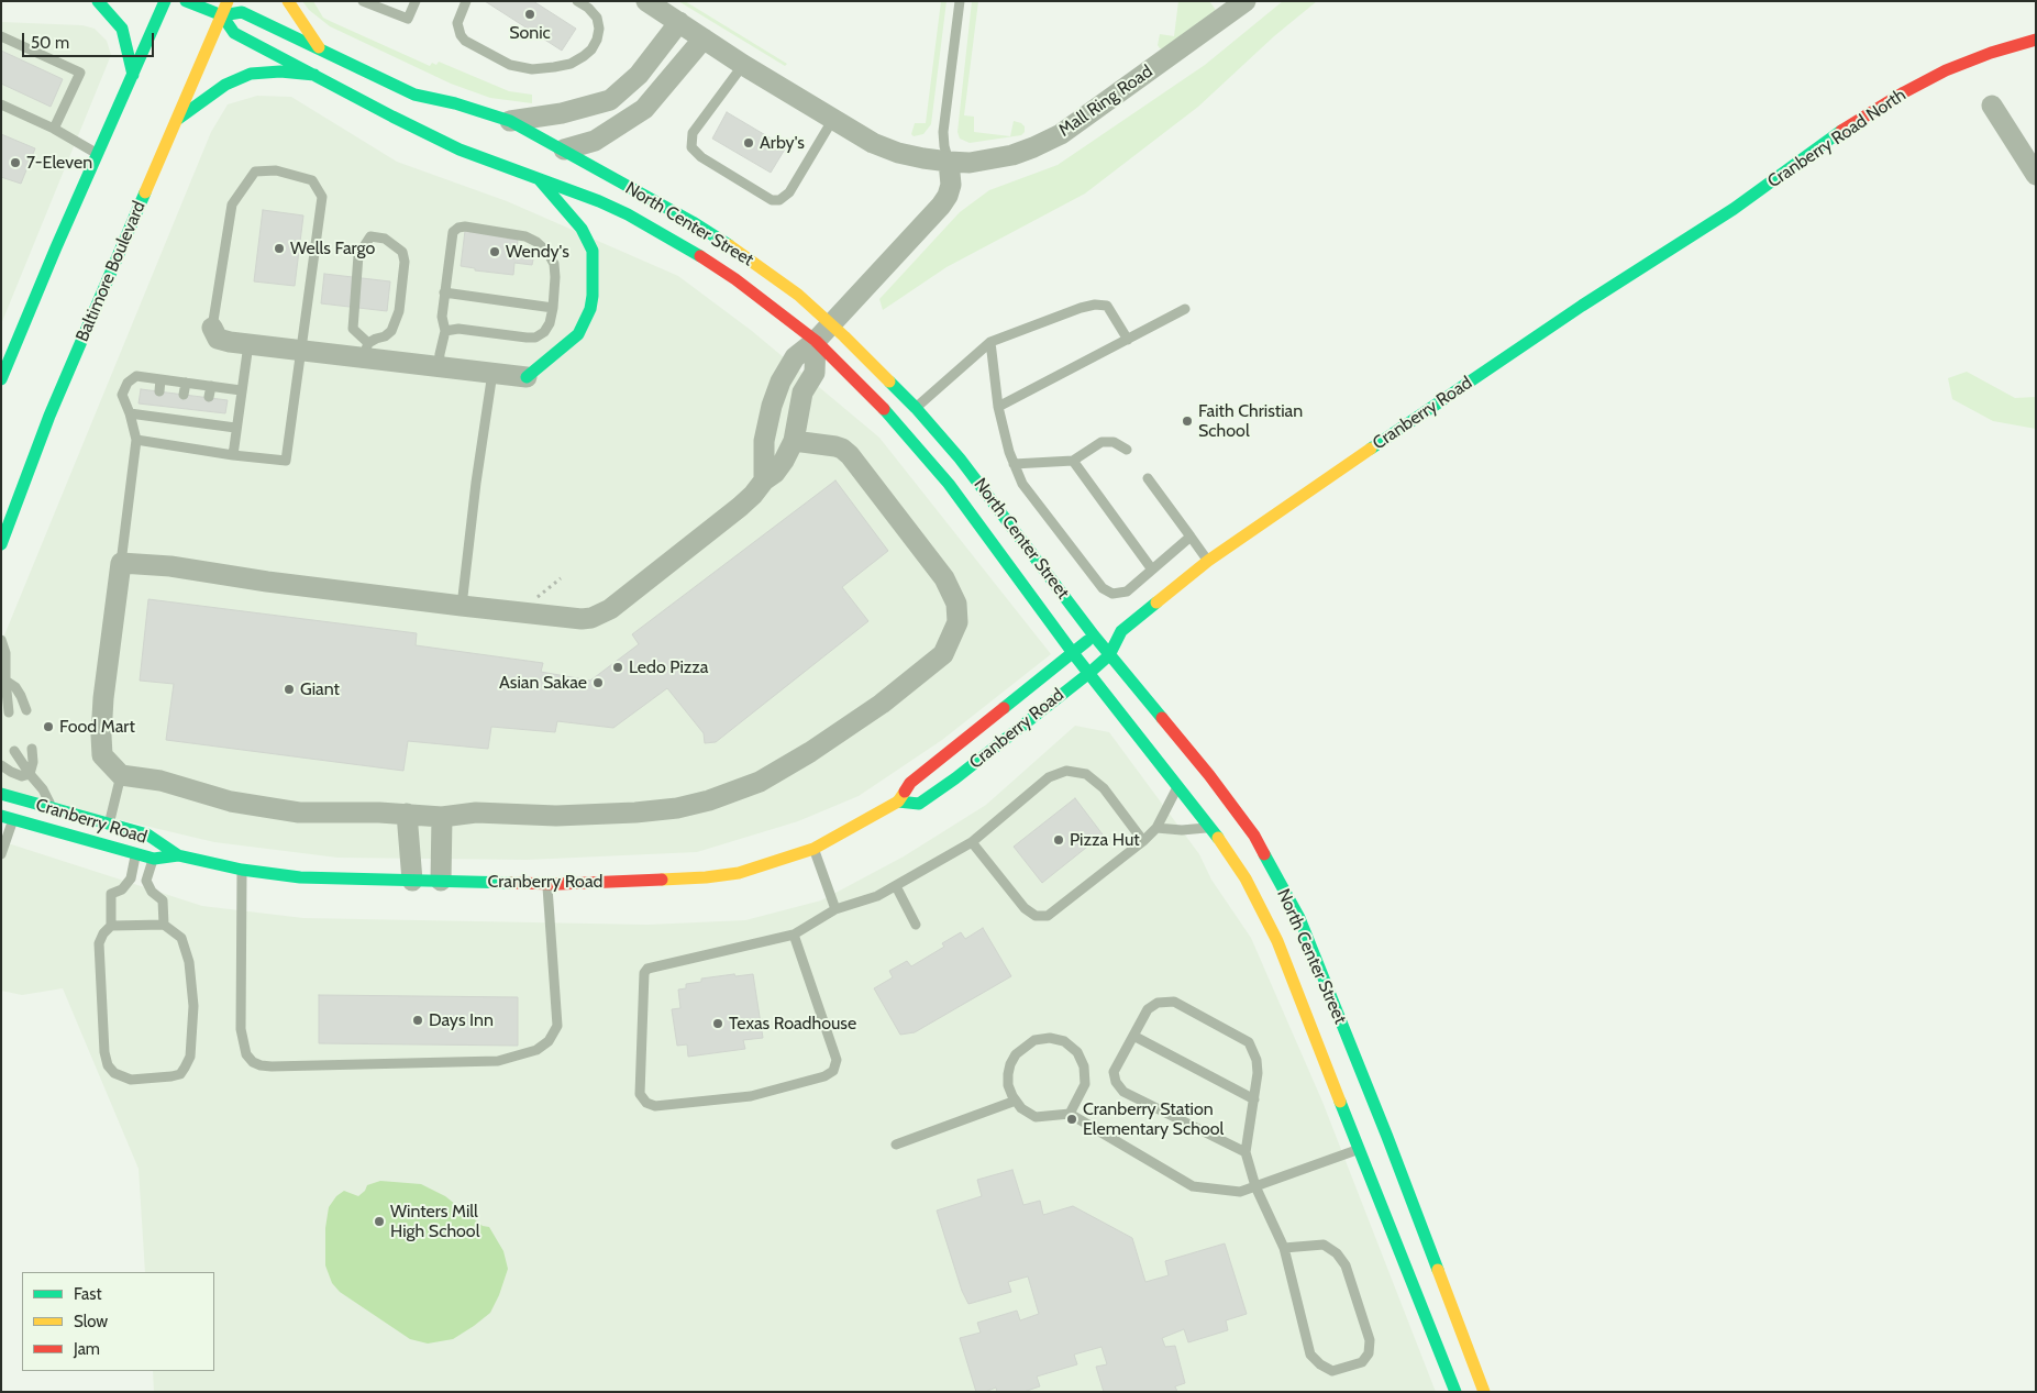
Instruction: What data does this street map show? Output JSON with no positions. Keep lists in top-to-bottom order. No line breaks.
{"streets":{"main road":["Cranberry Road North","North Center Street","Baltimore Boulevard","Cranberry Road"],"street":["Mall Ring Road"]},"crossings":[["Cranberry Road North","Cranberry Road"],["North Center Street","Baltimore Boulevard"],["North Center Street","Cranberry Road"]],"places":["Sonic","Arby's","7-Eleven","Wells Fargo","Wendy's","Faith Christian School","Ledo Pizza","Asian Sakae","Giant","Food Mart","Pizza Hut","Days Inn","Texas Roadhouse","Cranberry Station Elementary School","Winters Mill High School"],"legend":["Fast","Slow","Jam"],"scale_bar":"50 m"}
